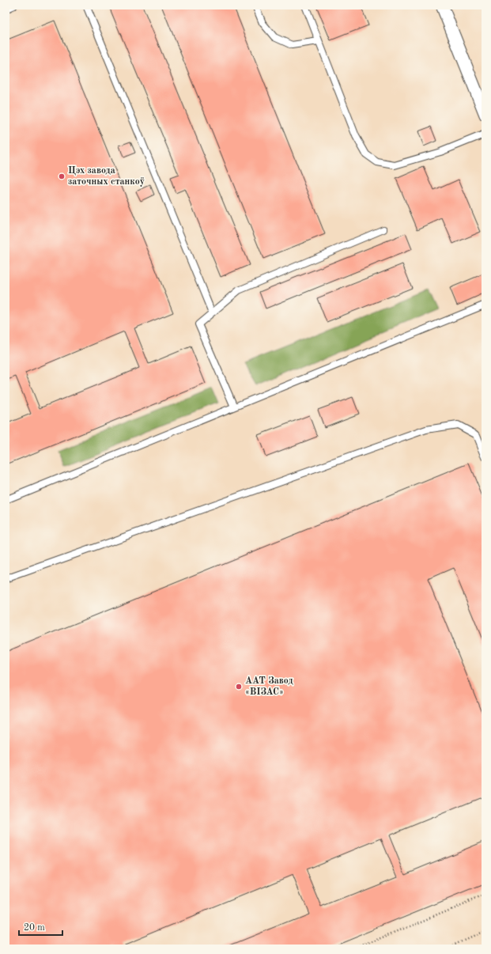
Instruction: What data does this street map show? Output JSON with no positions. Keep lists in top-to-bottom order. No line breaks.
{"places":["Цэх завода заточных станкоў","ААТ Завод «ВІЗАС»"],"scale_bar":"20 m"}
